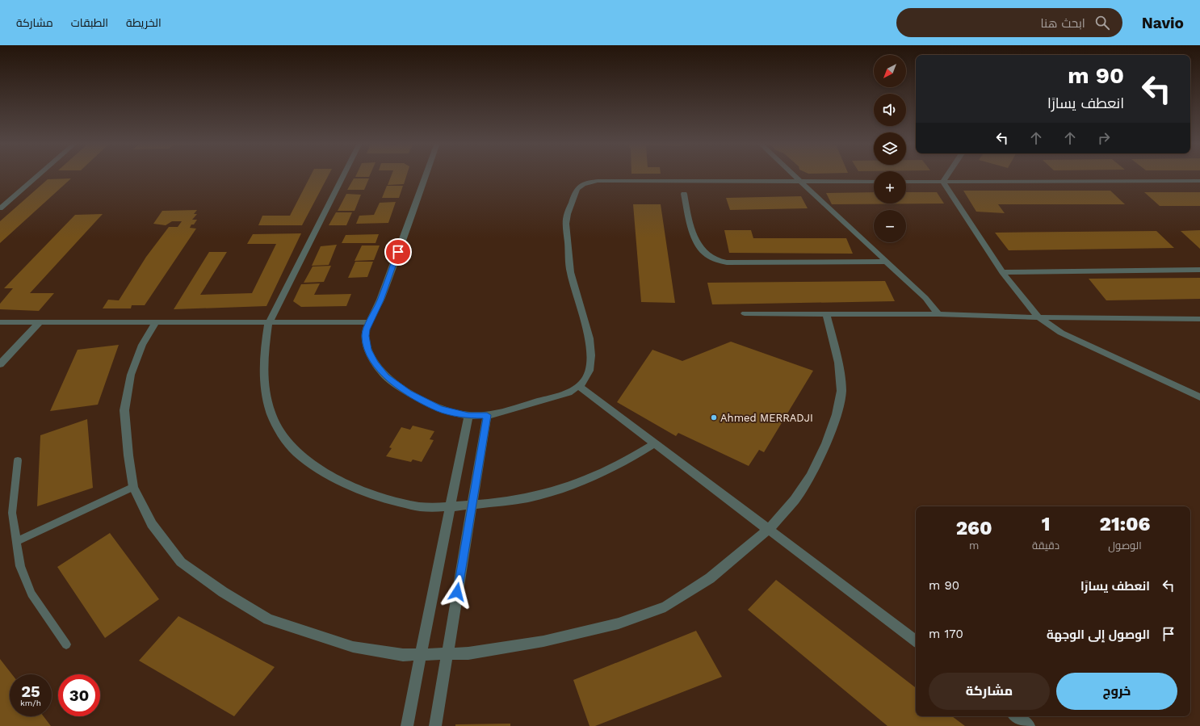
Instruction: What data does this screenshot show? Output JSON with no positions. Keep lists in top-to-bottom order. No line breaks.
{"places":["Ahmed MERRADJI"],"north":"bottom left","page":{"header":"Navio","search":"ابحث هنا","nav":["الخريطة","الطبقات","مشاركة"],"map_buttons":["+","−"],"turn":["90 m","انعطف يسارًا"],"eta":["21:06","الوصول","1","دقيقة","260","m"],"list":[{"name":"انعطف يسارًا","value":"90 m"},{"name":"الوصول إلى الوجهة","value":"170 m"}],"buttons":["خروج","مشاركة"],"speed":"25 km/h","limit":"30"}}
